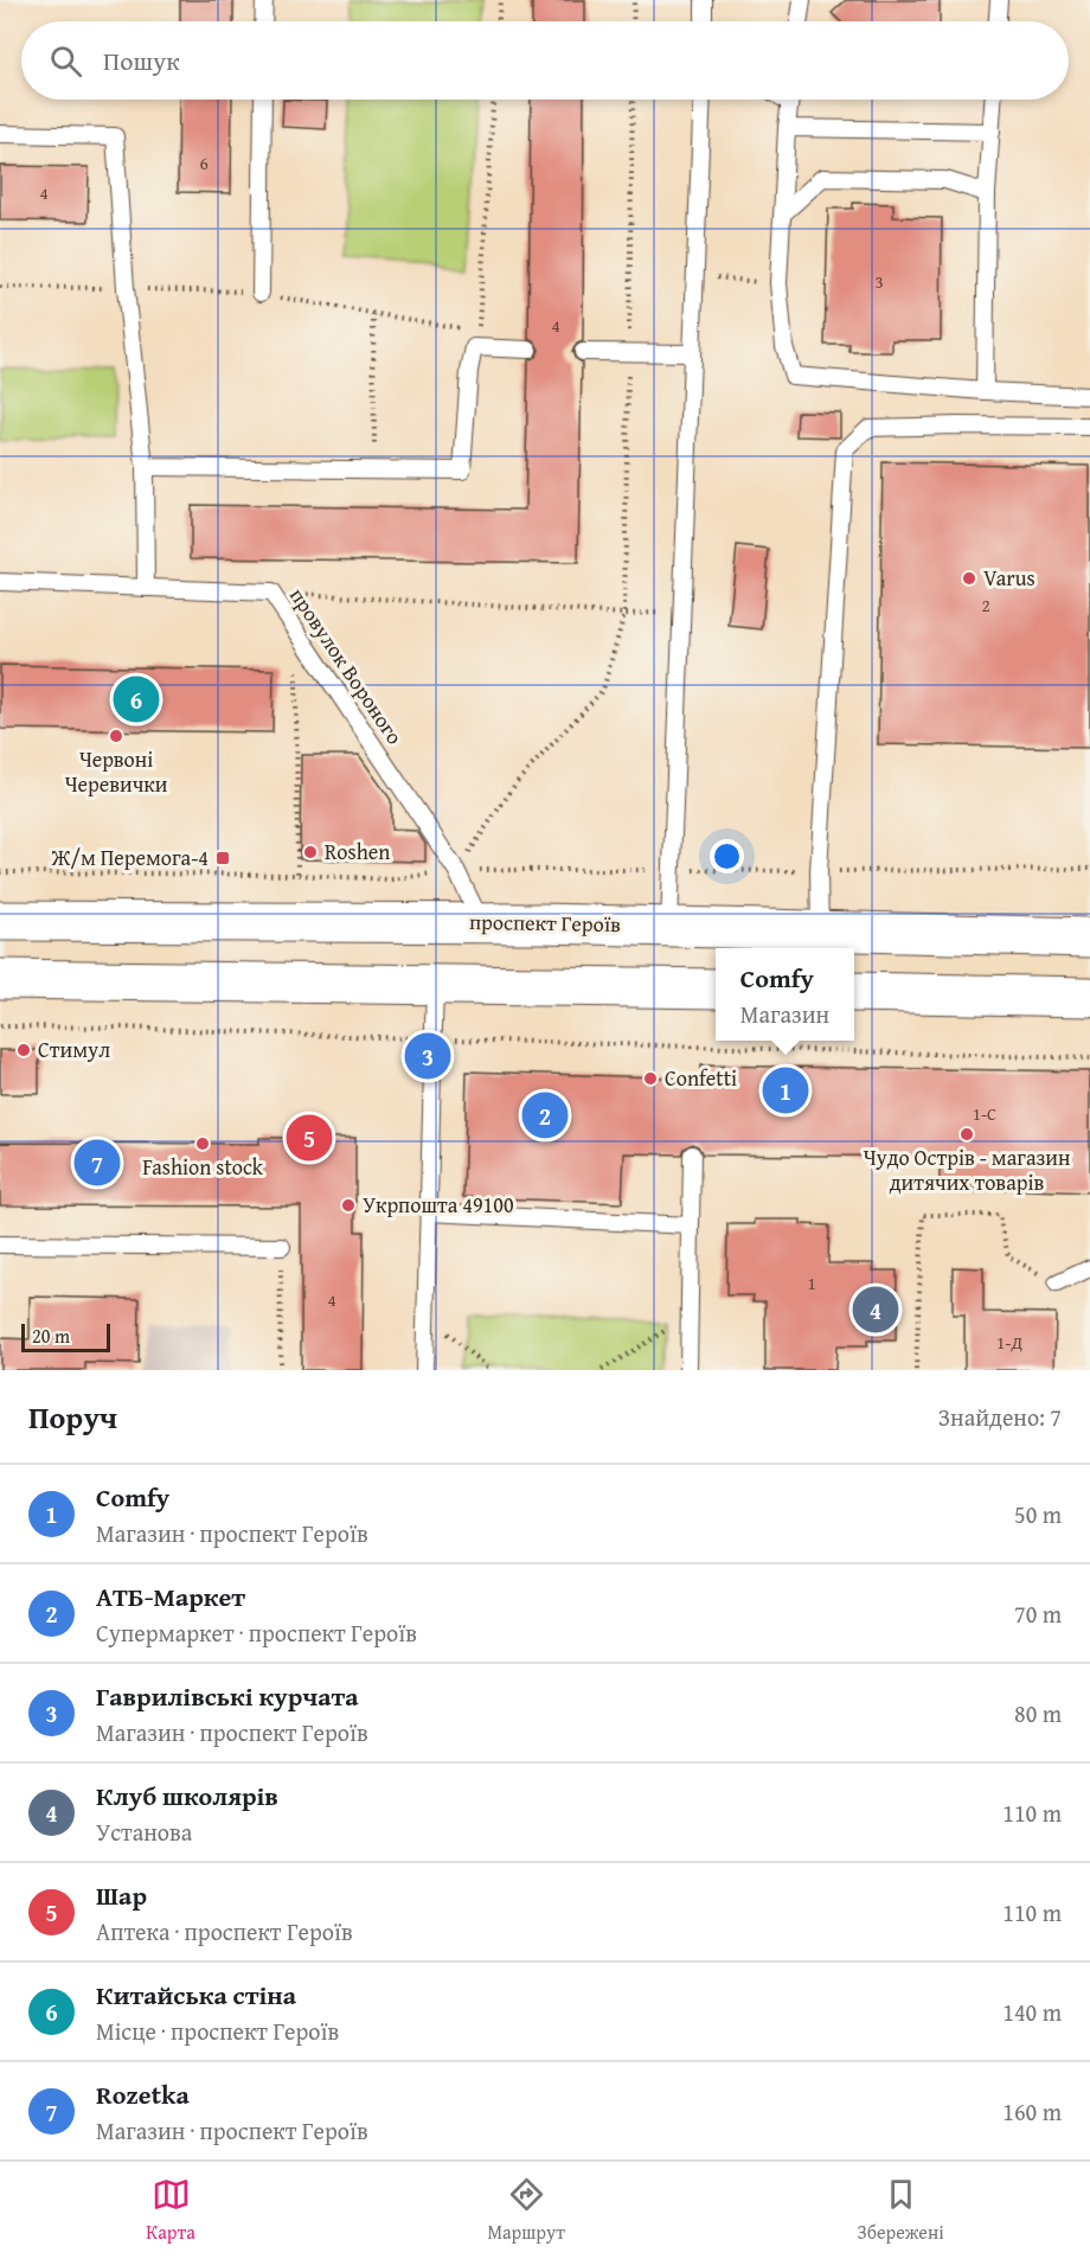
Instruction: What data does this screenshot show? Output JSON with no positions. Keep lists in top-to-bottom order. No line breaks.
{"streets":{"main road":["проспект Героїв"],"lane":["провулок Вороного"]},"crossings":[["провулок Вороного","проспект Героїв"]],"places":{"other":["Varus","Червоні Черевички","Roshen","Стимул","Confetti","Чудо Острів - магазин дитячих товарів","Fashion stock","Укрпошта 49100"],"transit":["Ж/м Перемога-4"]},"house_numbers":["6","4","3","4","2","1-С","1","4","1-Д"],"scale_bar":"20 m","page":{"search":"Пошук","pins":["6","3","1","2","5","7","4"],"popup":["Comfy","Магазин"],"scale":"20 m","heading":["Поруч","Знайдено: 7"],"list":[{"mark":"1","name":"Comfy","note":"Магазин · проспект Героїв","value":"50 m"},{"mark":"2","name":"АТБ-Маркет","note":"Супермаркет · проспект Героїв","value":"70 m"},{"mark":"3","name":"Гаврилівські курчата","note":"Магазин · проспект Героїв","value":"80 m"},{"mark":"4","name":"Клуб школярів","note":"Установа","value":"110 m"},{"mark":"5","name":"Шар","note":"Аптека · проспект Героїв","value":"110 m"},{"mark":"6","name":"Китайська стіна","note":"Місце · проспект Героїв","value":"140 m"},{"mark":"7","name":"Rozetka","note":"Магазин · проспект Героїв","value":"160 m"}],"nav":["Карта","Маршрут","Збережені"]}}
